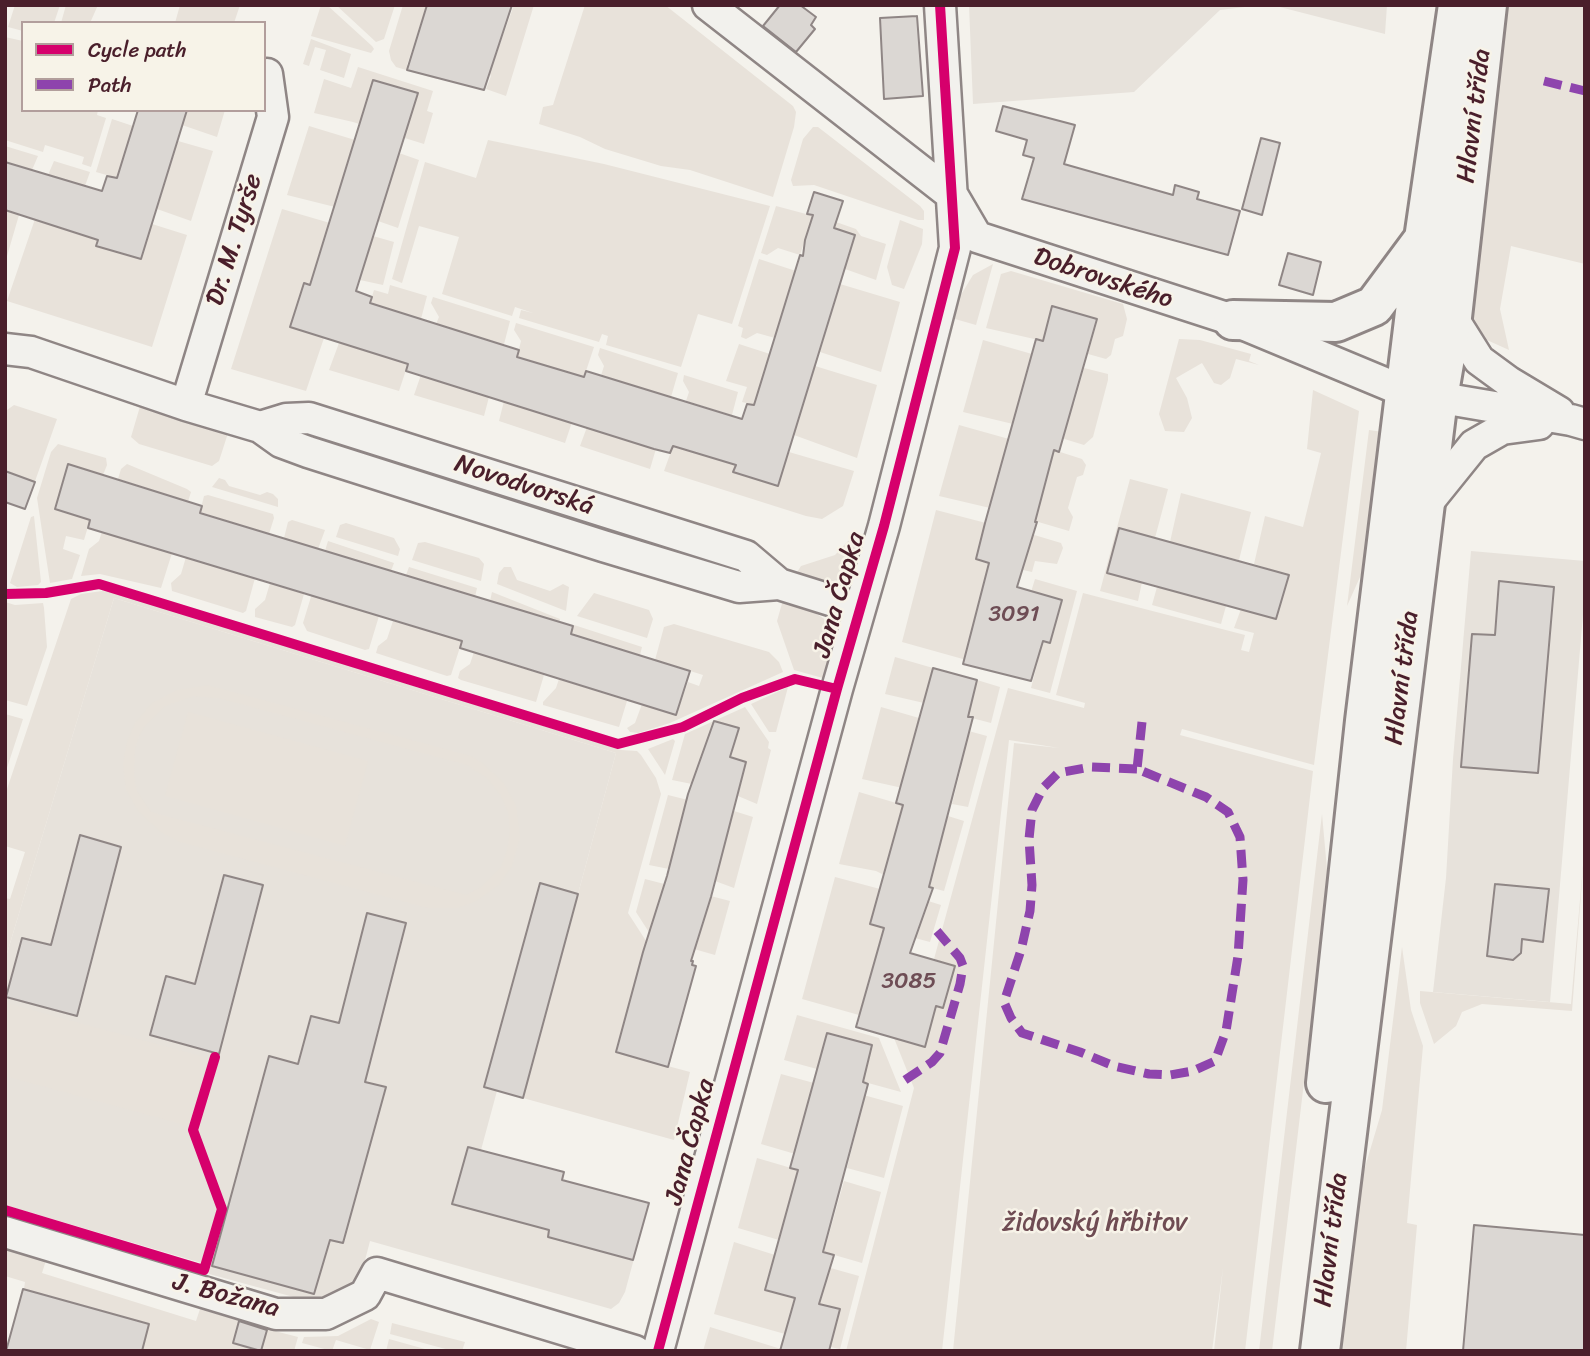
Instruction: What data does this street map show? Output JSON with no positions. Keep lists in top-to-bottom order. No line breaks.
{"streets":{"main road":["Hlavní třída"],"street":["Dr. M. Tyrše","Dobrovského","Novodvorská","Jana Čapka","J. Božana"]},"crossings":[["Hlavní třída","Dobrovského"],["Dr. M. Tyrše","Novodvorská"],["Dobrovského","Jana Čapka"],["Novodvorská","Jana Čapka"]],"parks":["židovský hřbitov"],"house_numbers":["3091","3085"],"legend":["Cycle path","Path"]}
